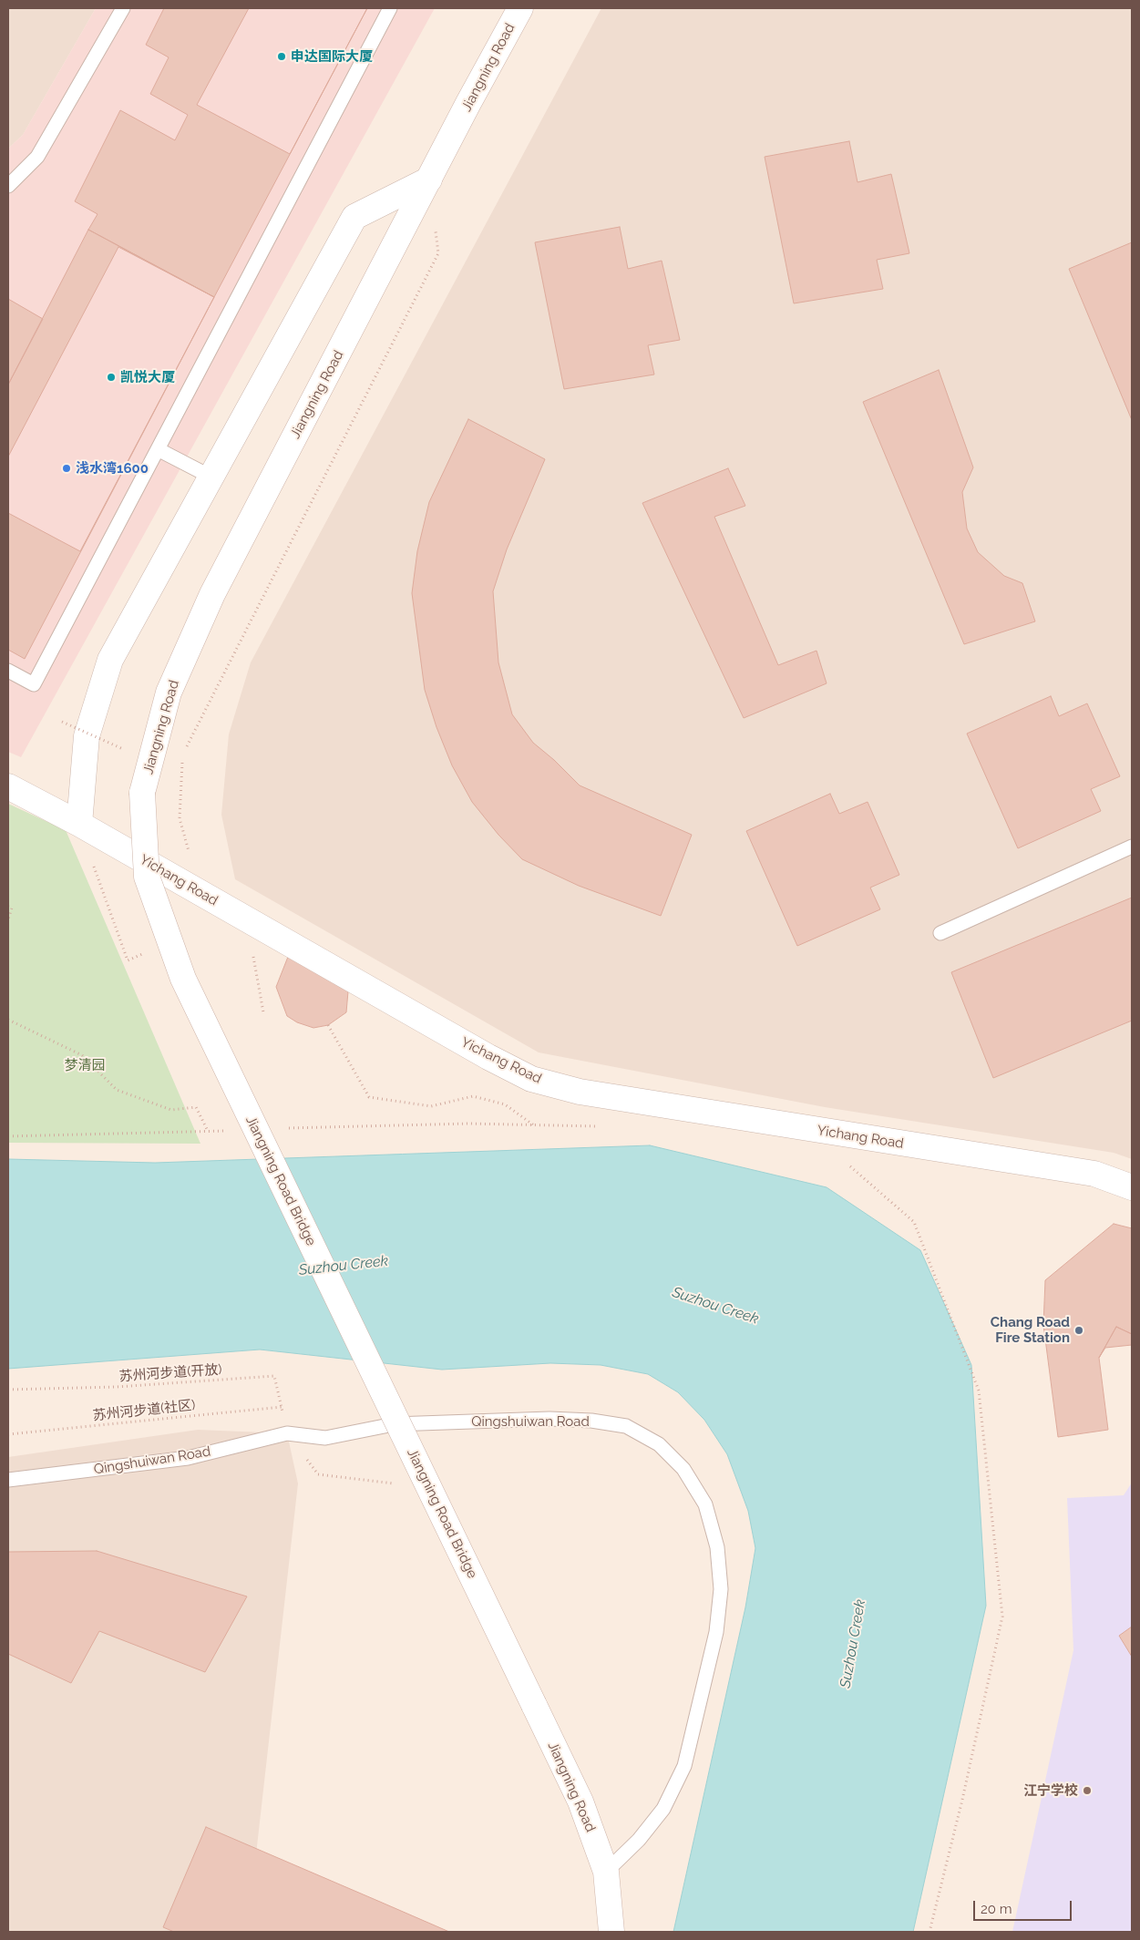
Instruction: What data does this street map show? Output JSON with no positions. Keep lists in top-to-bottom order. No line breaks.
{"streets":{"main road":["Jiangning Road","Yichang Road","Jiangning Road Bridge"],"lane":["Qingshuiwan Road"],"path":["苏州河步道(开放)","苏州河步道(社区)"]},"crossings":[["Jiangning Road","Jiangning Road Bridge"],["Jiangning Road","Qingshuiwan Road"],["苏州河步道(开放)","苏州河步道(社区)"],["苏州河步道(开放)","Qingshuiwan Road"]],"water":["Suzhou Creek"],"parks":["梦清园"],"places":["申达国际大厦","凯悦大厦","浅水湾1600","Chang Road Fire Station","江宁学校"],"scale_bar":"20 m"}
